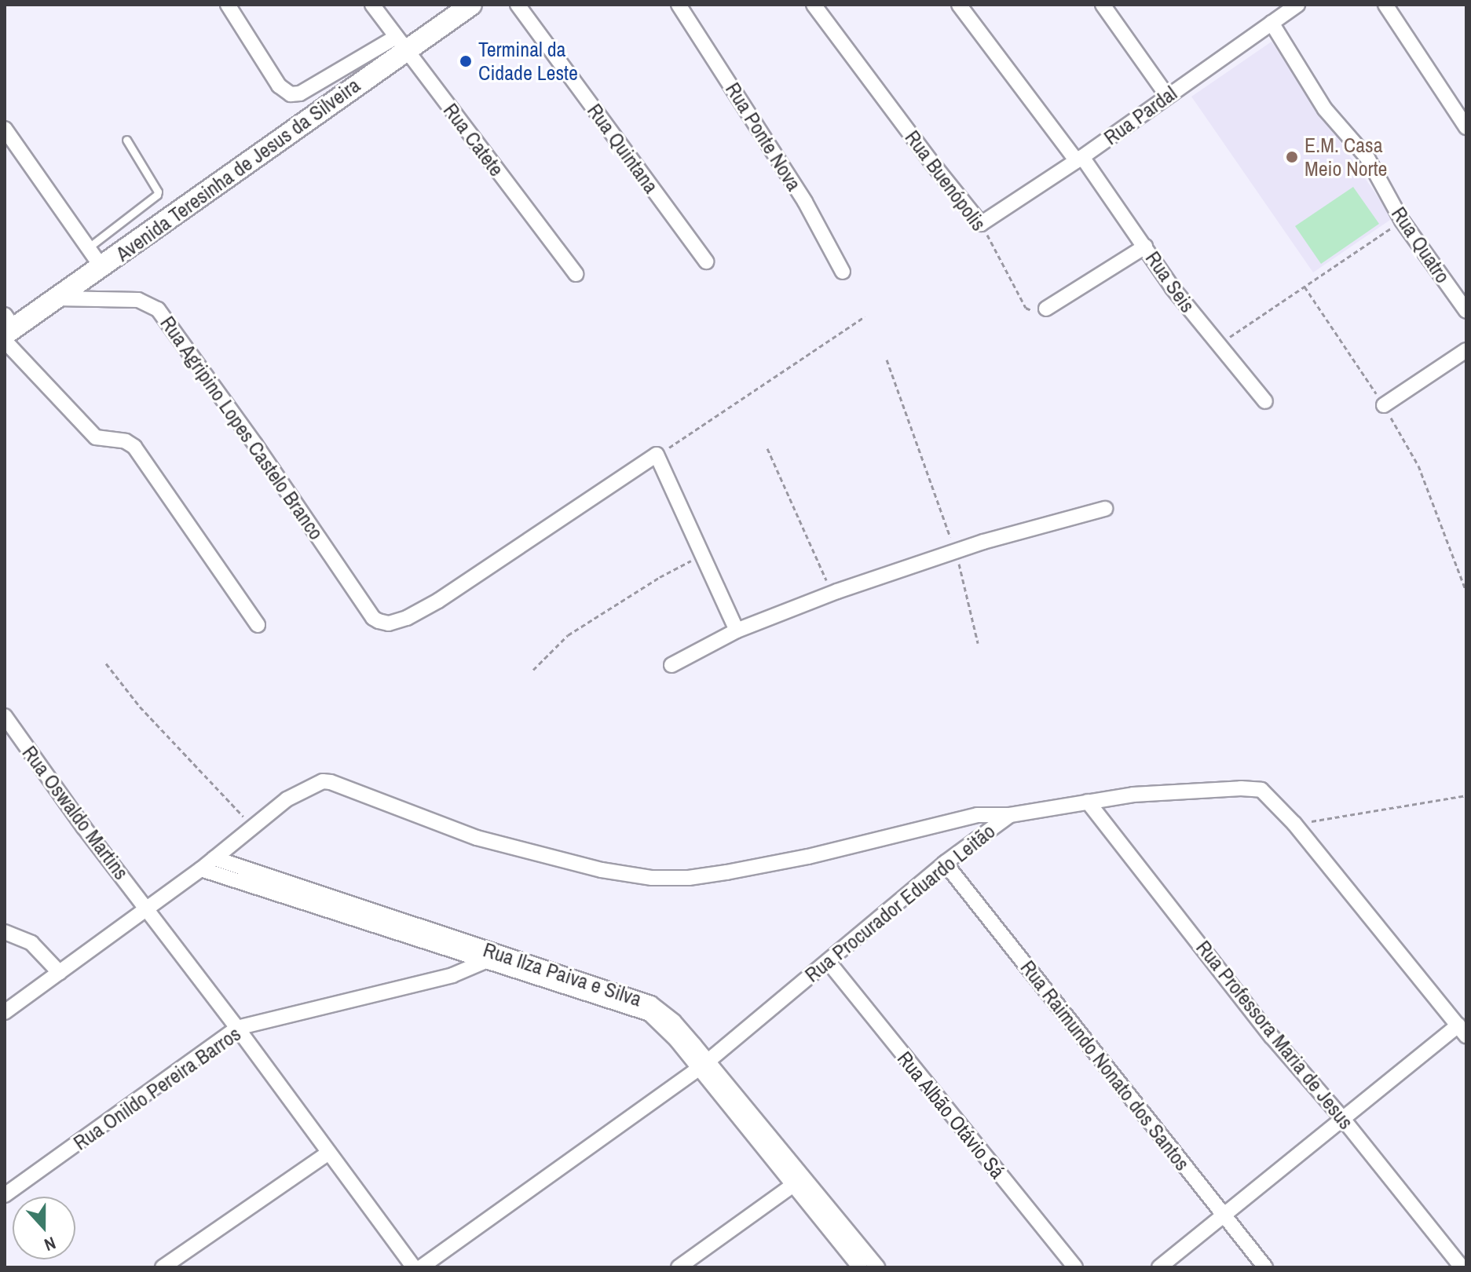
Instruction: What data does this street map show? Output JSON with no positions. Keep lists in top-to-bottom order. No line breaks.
{"streets":{"street":["Rua Pardal","Rua Ponte Nova","Rua Catete","Rua Quintana","Avenida Teresinha de Jesus da Silveira","Rua Buenópolis","Rua Quatro","Rua Seis","Rua Agripino Lopes Castelo Branco","Rua Oswaldo Martins","Rua Procurador Eduardo Leitão","Rua Ilza Paiva e Silva","Rua Professora Maria de Jesus","Rua Raimundo Nonato dos Santos","Rua Onildo Pereira Barros","Rua Albão Otávio Sá"]},"crossings":[["Rua Pardal","Rua Buenópolis"],["Rua Pardal","Rua Quatro"],["Rua Pardal","Rua Seis"],["Rua Catete","Avenida Teresinha de Jesus da Silveira"],["Avenida Teresinha de Jesus da Silveira","Rua Agripino Lopes Castelo Branco"],["Rua Oswaldo Martins","Rua Onildo Pereira Barros"],["Rua Procurador Eduardo Leitão","Rua Ilza Paiva e Silva"],["Rua Procurador Eduardo Leitão","Rua Professora Maria de Jesus"],["Rua Procurador Eduardo Leitão","Rua Raimundo Nonato dos Santos"],["Rua Procurador Eduardo Leitão","Rua Albão Otávio Sá"],["Rua Ilza Paiva e Silva","Rua Onildo Pereira Barros"]],"places":["Terminal da Cidade Leste","E.M. Casa Meio Norte"],"north":"bottom"}
